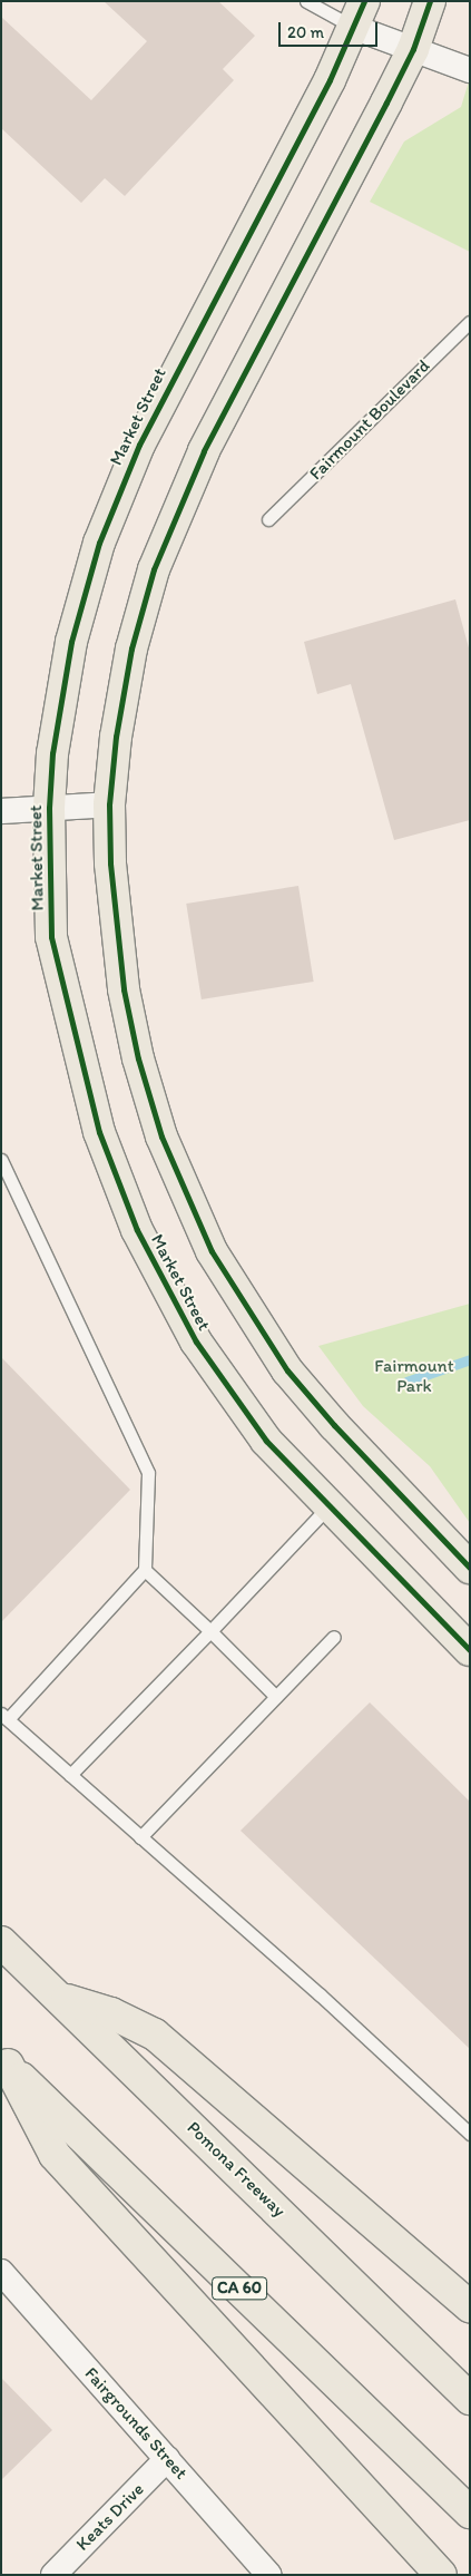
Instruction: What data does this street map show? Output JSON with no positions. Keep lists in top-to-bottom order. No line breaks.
{"streets":{"main road":["Market Street","Pomona Freeway","CA 60"],"street":["Fairgrounds Street","Keats Drive"],"lane":["Fairmount Boulevard"]},"crossings":[["Fairgrounds Street","Keats Drive"]],"parks":["Fairmount Park"],"scale_bar":"20 m"}
